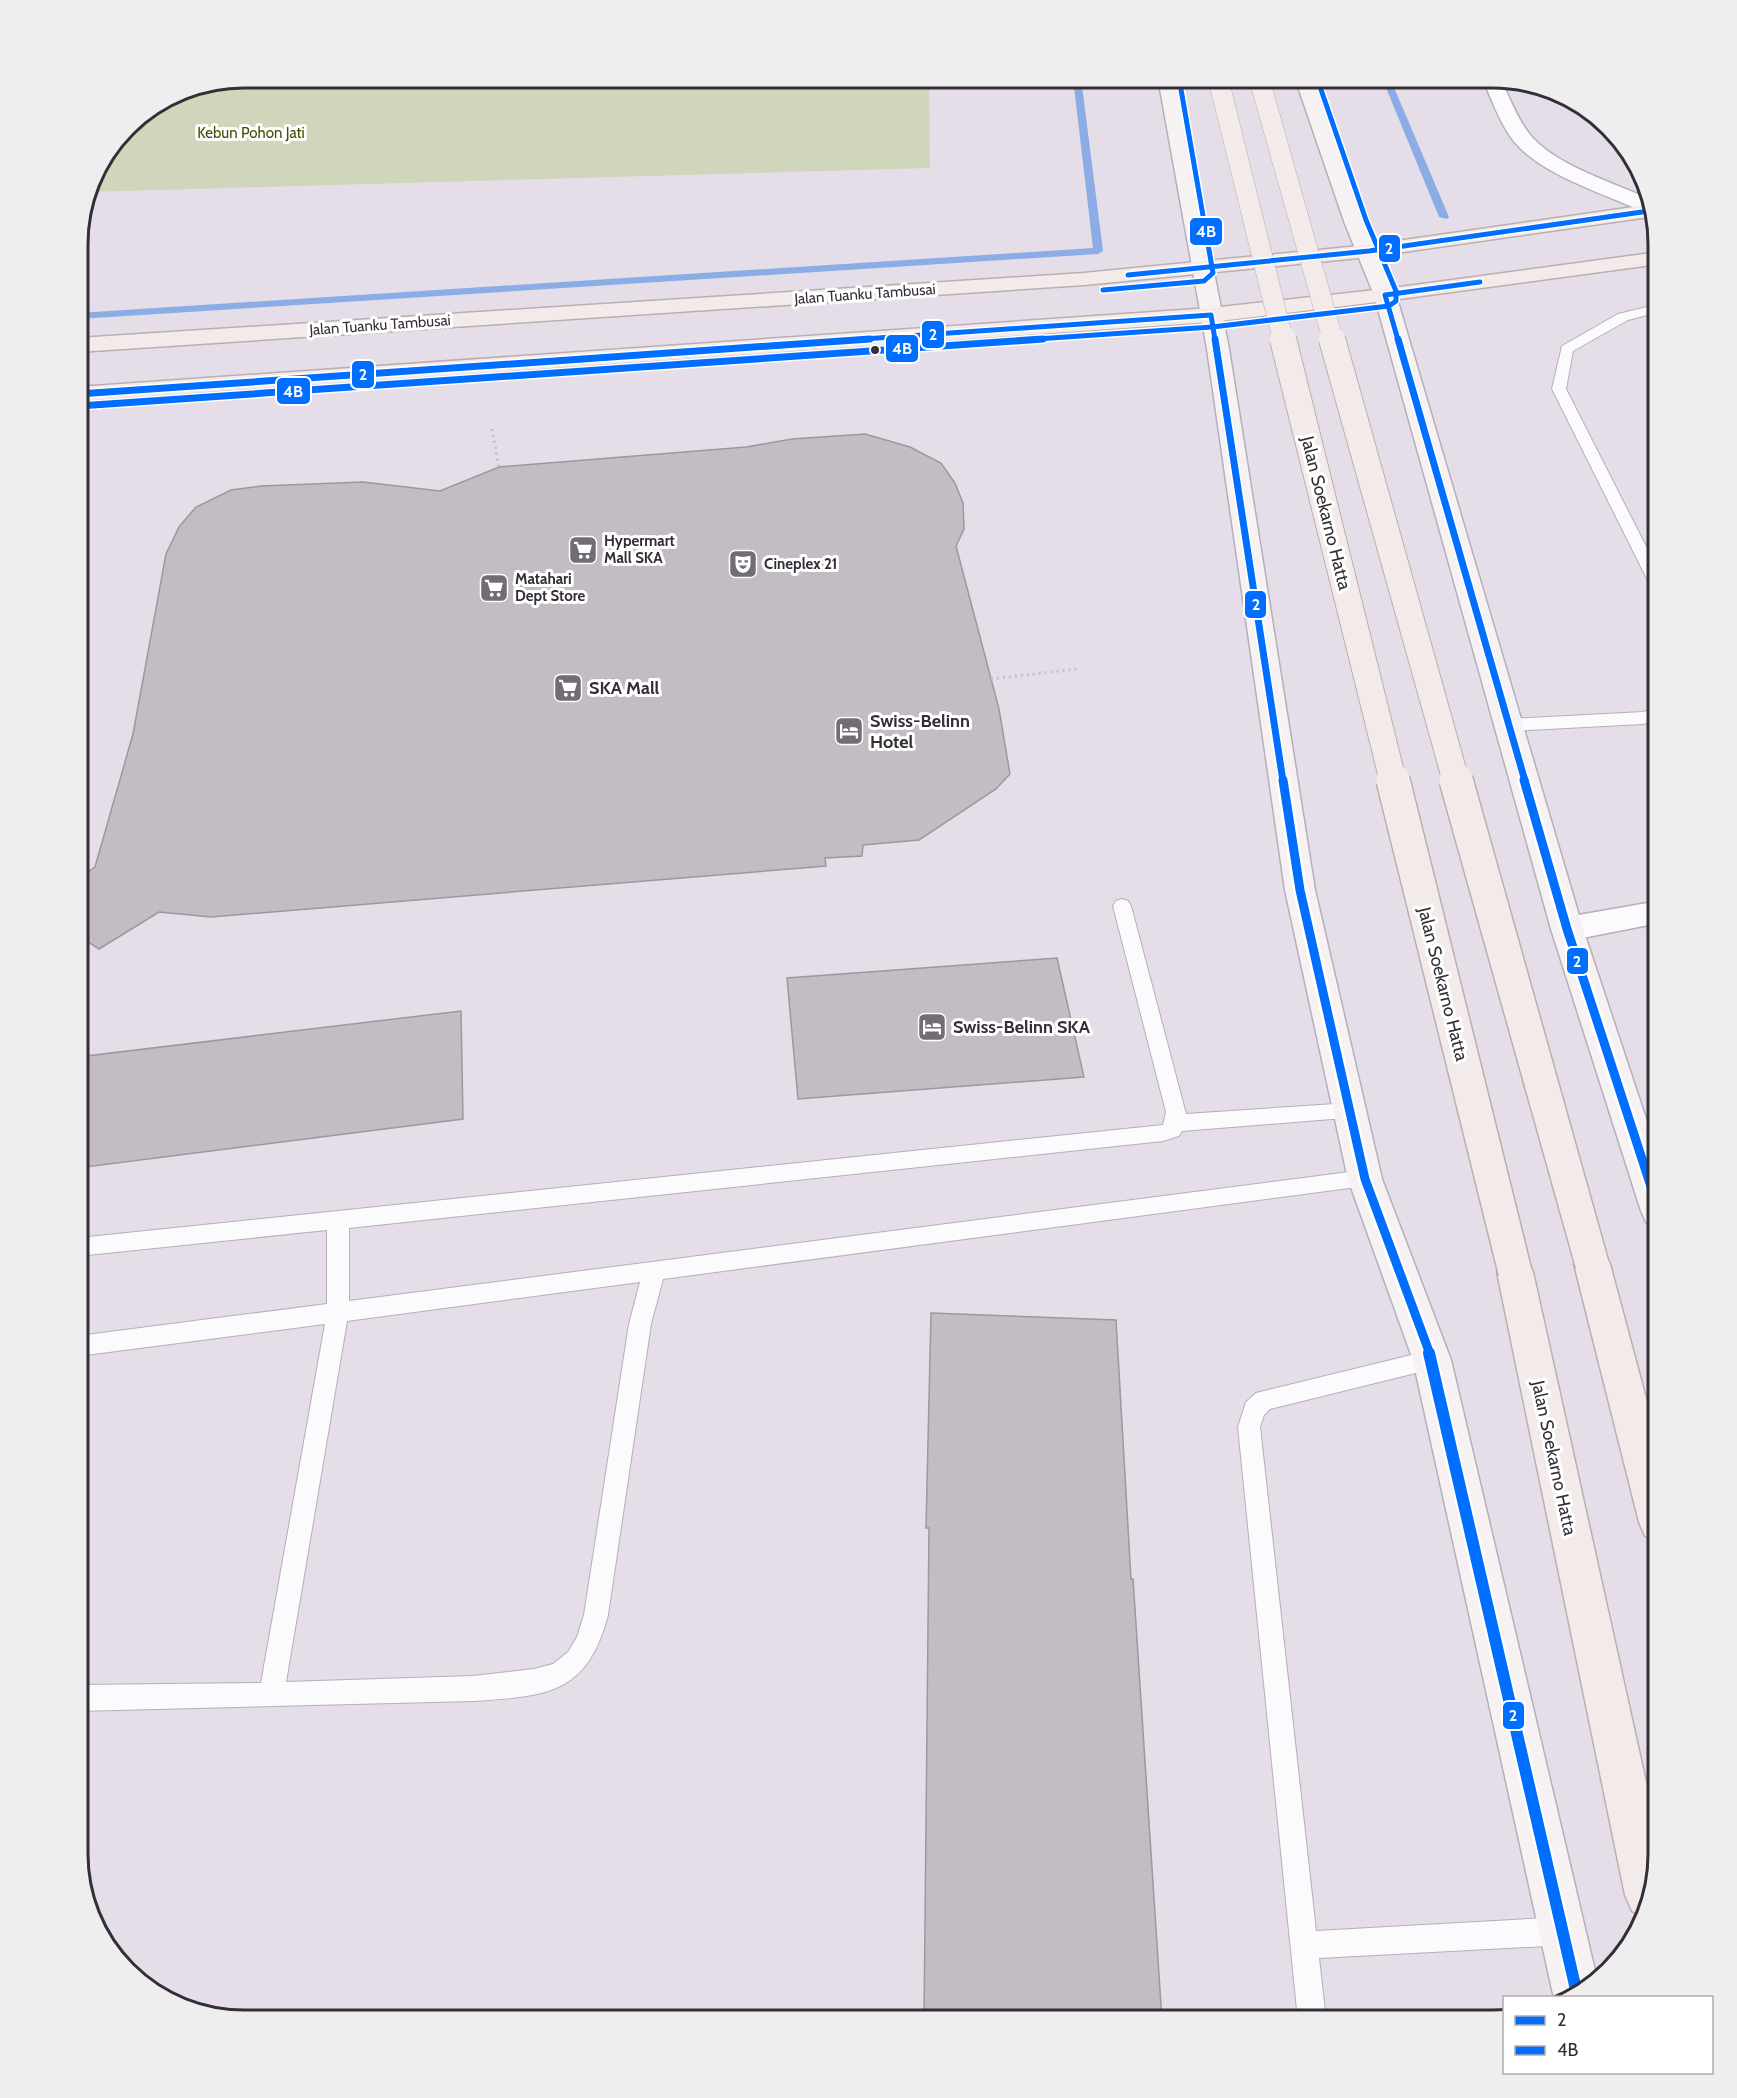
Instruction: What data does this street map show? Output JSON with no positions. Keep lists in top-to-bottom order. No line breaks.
{"streets":{"main road":["Jalan Tuanku Tambusai","Jalan Soekarno Hatta"]},"parks":["Kebun Pohon Jati"],"places":{"supermarket":["Hypermart Mall SKA","Matahari Dept Store","SKA Mall"],"theatre":["Cineplex 21"],"hotel":["Swiss-Belinn Hotel","Swiss-Belinn SKA"]},"lines":["transit line 4B","transit line 2"],"legend":["2","4B"]}
